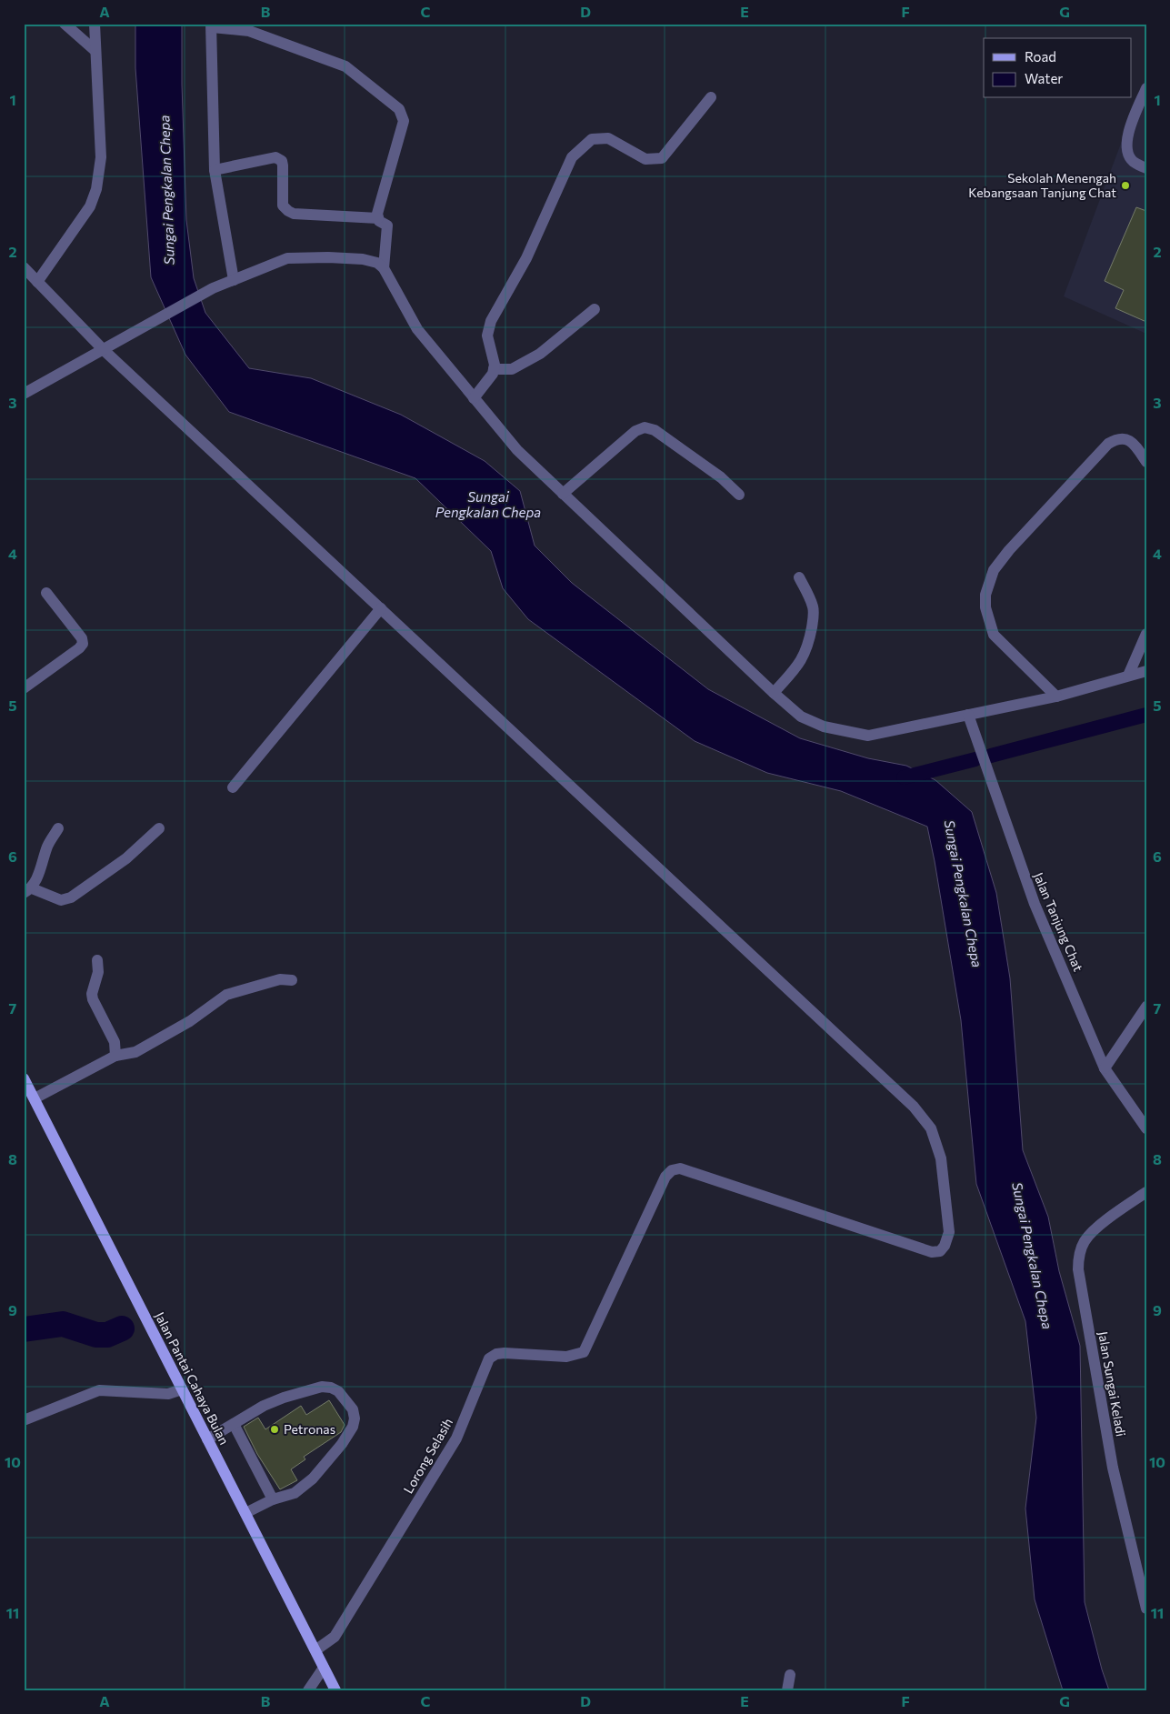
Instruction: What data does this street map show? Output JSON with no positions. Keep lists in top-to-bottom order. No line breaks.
{"streets":{"main road":["Jalan Pantai Cahaya Bulan"],"street":["Jalan Tanjung Chat","Jalan Sungai Keladi","Lorong Selasih"]},"crossings":[["Jalan Pantai Cahaya Bulan","Lorong Selasih"]],"water":["Sungai Pengkalan Chepa"],"places":["Sekolah Menengah Kebangsaan Tanjung Chat","Petronas"],"legend":["Road","Water"],"grid":{"columns":["A","B","C","D","E","F","G"],"rows":["1","2","3","4","5","6","7","8","9","10","11"]}}
